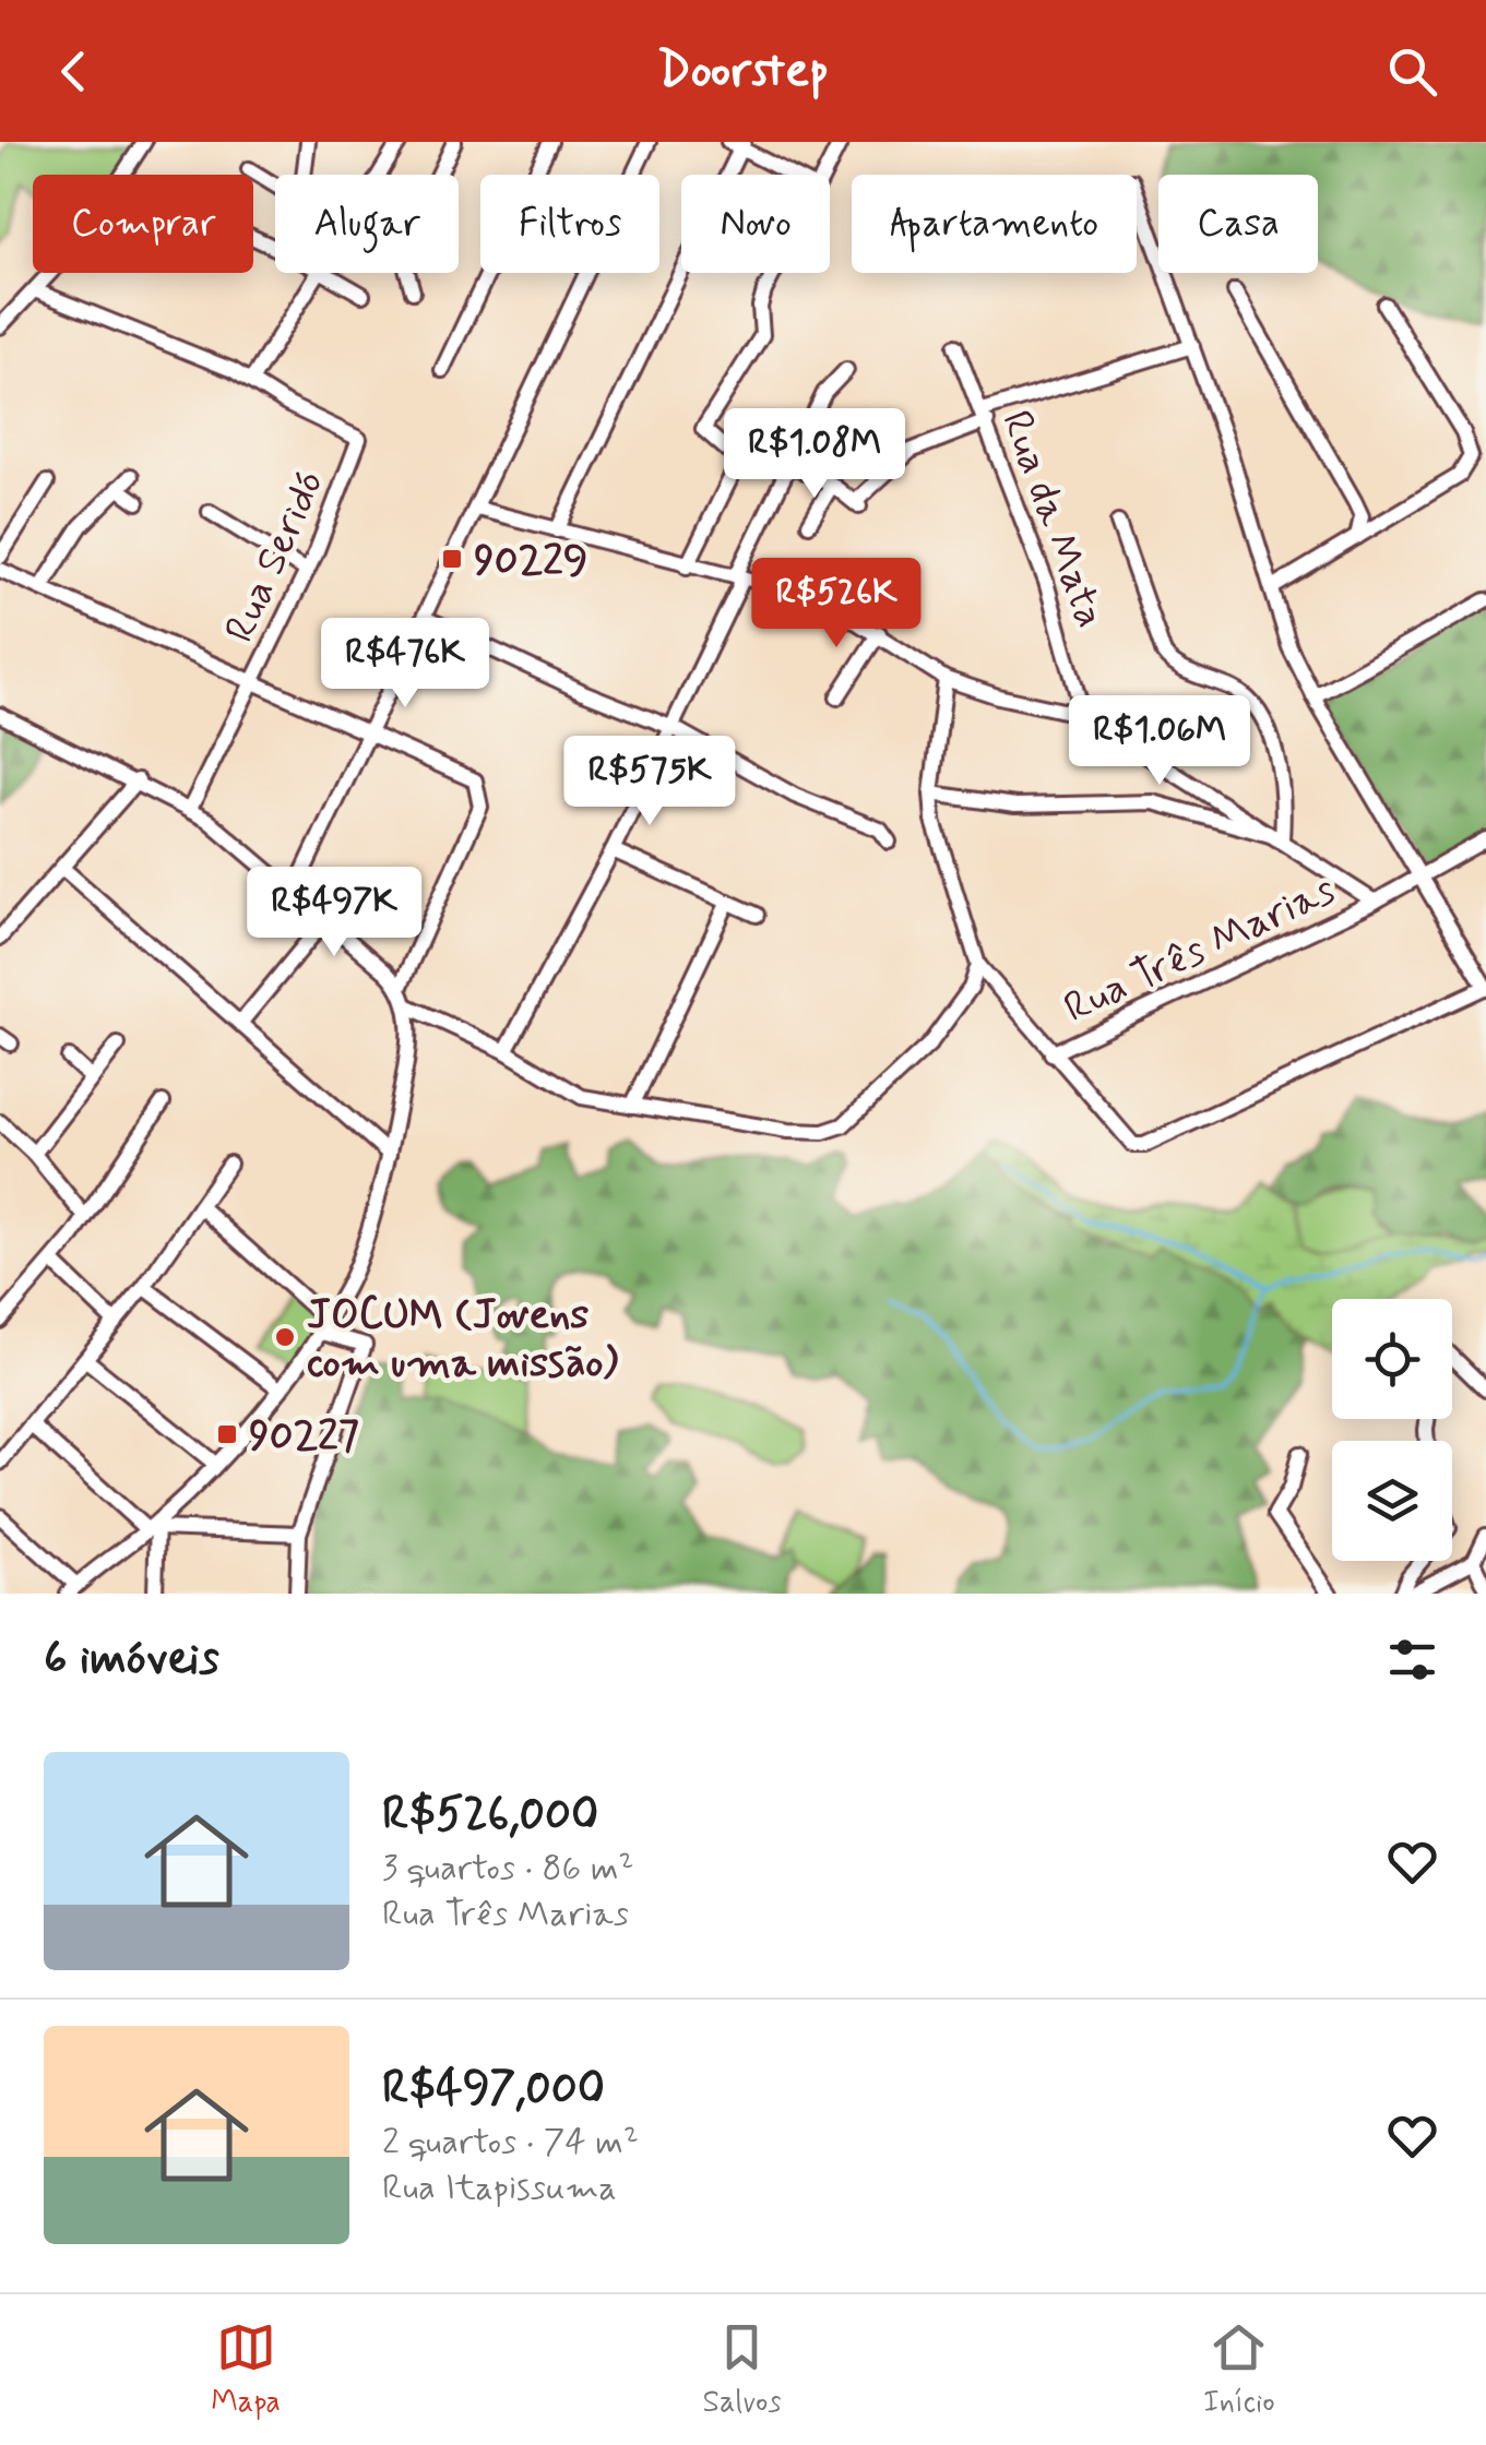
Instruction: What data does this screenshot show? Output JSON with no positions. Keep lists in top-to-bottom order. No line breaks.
{"streets":{"street":["Rua da Mata","Rua Seridó","Rua Três Marias"]},"crossings":[["Rua da Mata","Rua Três Marias"]],"places":{"transit":["90229","90227"],"other":["JOCUM (Jovens com uma missão)"]},"page":{"header":"Doorstep","chip":["Comprar","Alugar","Filtros","Novo","Apartamento","Casa"],"price":["R$1.08M","R$526K","R$476K","R$1.06M","R$575K","R$497K"],"heading":"6 imóveis","list":[{"name":"R$526,000","note":"3 quartos · 86 m² · Rua Três Marias"},{"name":"R$497,000","note":"2 quartos · 74 m² · Rua Itapissuma"}],"tabs":["Mapa","Salvos","Início"]}}
